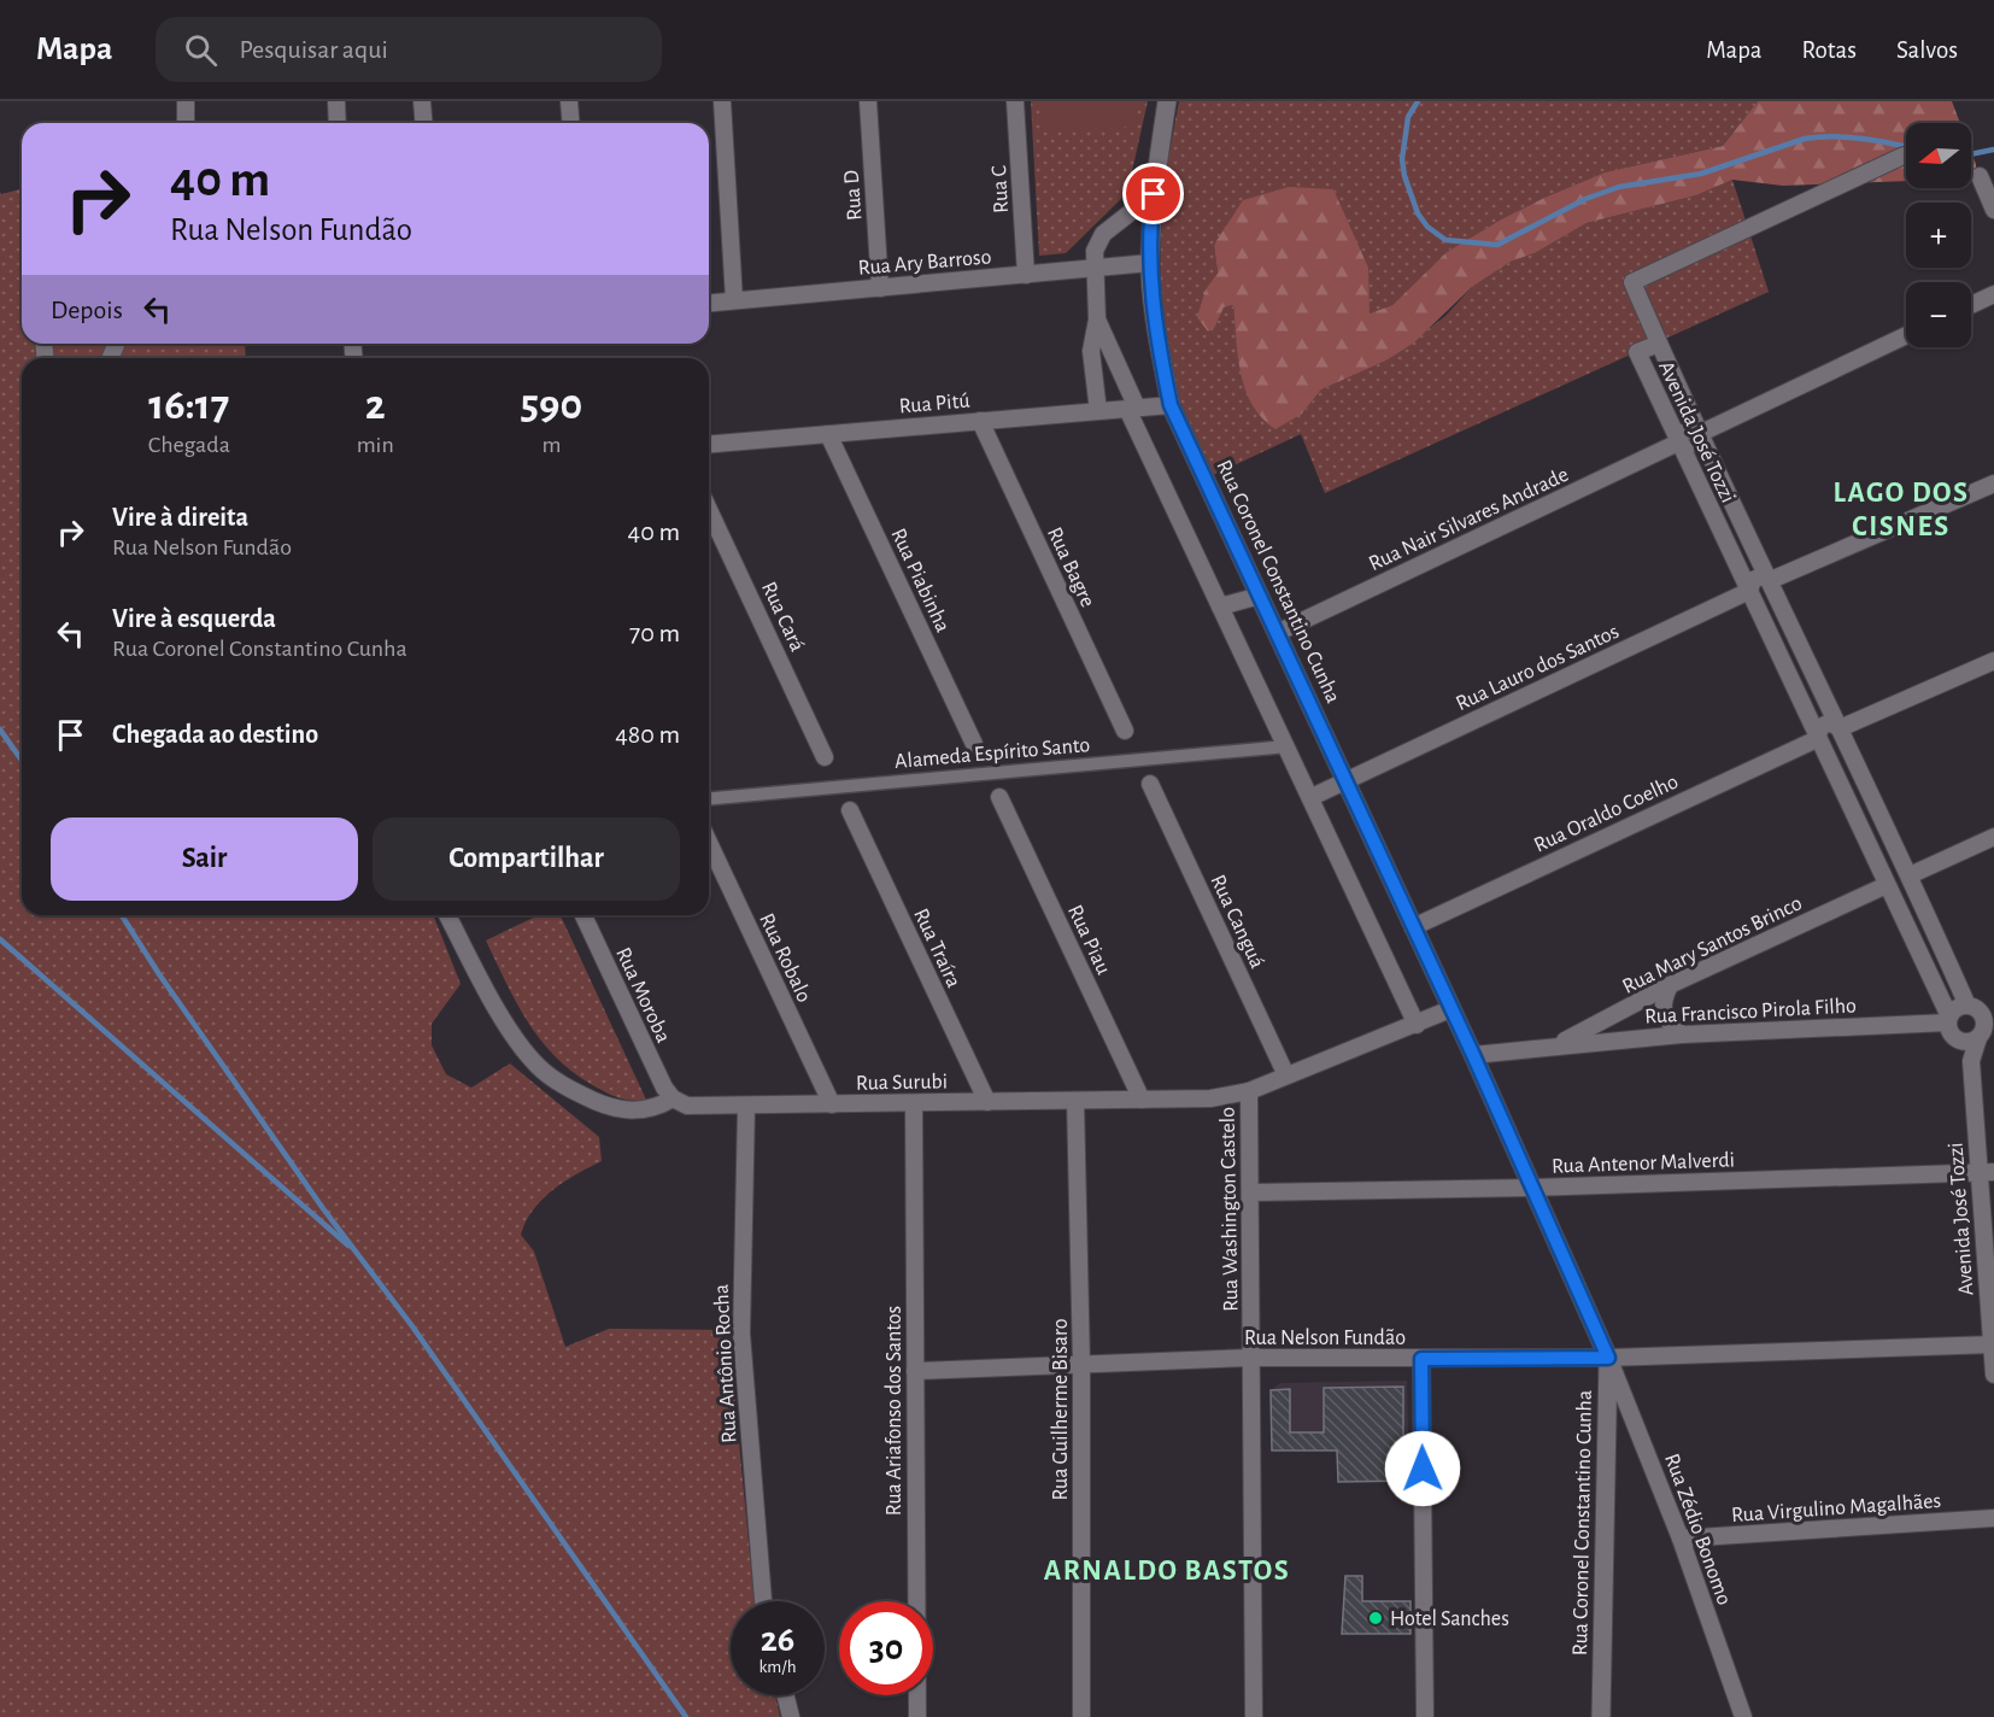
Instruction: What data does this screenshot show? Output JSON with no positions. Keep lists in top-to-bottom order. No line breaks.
{"streets":{"street":["Rua C","Rua D","Rua Ary Barroso","Rua Pitú","Avenida José Tozzi","Rua Nair Silvares Andrade","Rua Bagre","Rua Piabinha","Rua Coronel Constantino Cunha","Rua Cará","Rua Lauro dos Santos","Alameda Espírito Santo","Rua Oraldo Coelho","Rua Canguá","Rua Piau","Rua Mary Santos Brinco","Rua Traíra","Rua Robalo","Rua Moroba","Rua Francisco Pirola Filho","Rua Surubi","Rua Antenor Malverdi","Rua Washington Castelo","Rua Nelson Fundão","Rua Antônio Rocha","Rua Guilherme Bisaro","Rua Ariafonso dos Santos","Rua Virgulino Magalhães","Rua Zédio Bonomo"]},"crossings":[["Rua C","Rua Ary Barroso"],["Rua D","Rua Ary Barroso"],["Rua Ary Barroso","Rua Coronel Constantino Cunha"],["Rua Pitú","Rua Bagre"],["Rua Pitú","Rua Piabinha"],["Rua Pitú","Rua Coronel Constantino Cunha"],["Avenida José Tozzi","Rua Nair Silvares Andrade"],["Avenida José Tozzi","Rua Lauro dos Santos"],["Avenida José Tozzi","Rua Oraldo Coelho"],["Avenida José Tozzi","Rua Mary Santos Brinco"],["Avenida José Tozzi","Rua Francisco Pirola Filho"],["Avenida José Tozzi","Rua Antenor Malverdi"],["Avenida José Tozzi","Rua Nelson Fundão"],["Rua Nair Silvares Andrade","Rua Coronel Constantino Cunha"],["Rua Coronel Constantino Cunha","Rua Lauro dos Santos"],["Rua Coronel Constantino Cunha","Rua Oraldo Coelho"],["Rua Coronel Constantino Cunha","Rua Surubi"],["Rua Coronel Constantino Cunha","Rua Antenor Malverdi"],["Rua Coronel Constantino Cunha","Rua Nelson Fundão"],["Rua Coronel Constantino Cunha","Rua Zédio Bonomo"],["Rua Canguá","Rua Surubi"],["Rua Piau","Rua Surubi"],["Rua Mary Santos Brinco","Rua Francisco Pirola Filho"],["Rua Traíra","Rua Surubi"],["Rua Robalo","Rua Surubi"],["Rua Moroba","Rua Surubi"],["Rua Surubi","Rua Washington Castelo"],["Rua Surubi","Rua Antônio Rocha"],["Rua Surubi","Rua Guilherme Bisaro"],["Rua Surubi","Rua Ariafonso dos Santos"],["Rua Antenor Malverdi","Rua Washington Castelo"],["Rua Washington Castelo","Rua Nelson Fundão"],["Rua Nelson Fundão","Rua Guilherme Bisaro"],["Rua Nelson Fundão","Rua Ariafonso dos Santos"],["Rua Nelson Fundão","Rua Zédio Bonomo"],["Rua Virgulino Magalhães","Rua Zédio Bonomo"]],"districts":["LAGO DOS CISNES","ARNALDO BASTOS"],"places":["Hotel Sanches"],"north":"left","page":{"header":"Mapa","search":"Pesquisar aqui","nav":["Mapa","Rotas","Salvos"],"map_buttons":["+","−"],"turn":["40 m","Rua Nelson Fundão"],"then":"Depois","eta":["16:17","Chegada","2","min","590","m"],"list":[{"name":"Vire à direita","note":"Rua Nelson Fundão","value":"40 m"},{"name":"Vire à esquerda","note":"Rua Coronel Constantino Cunha","value":"70 m"},{"name":"Chegada ao destino","value":"480 m"}],"buttons":["Sair","Compartilhar"],"speed":"26 km/h","limit":"30"}}
